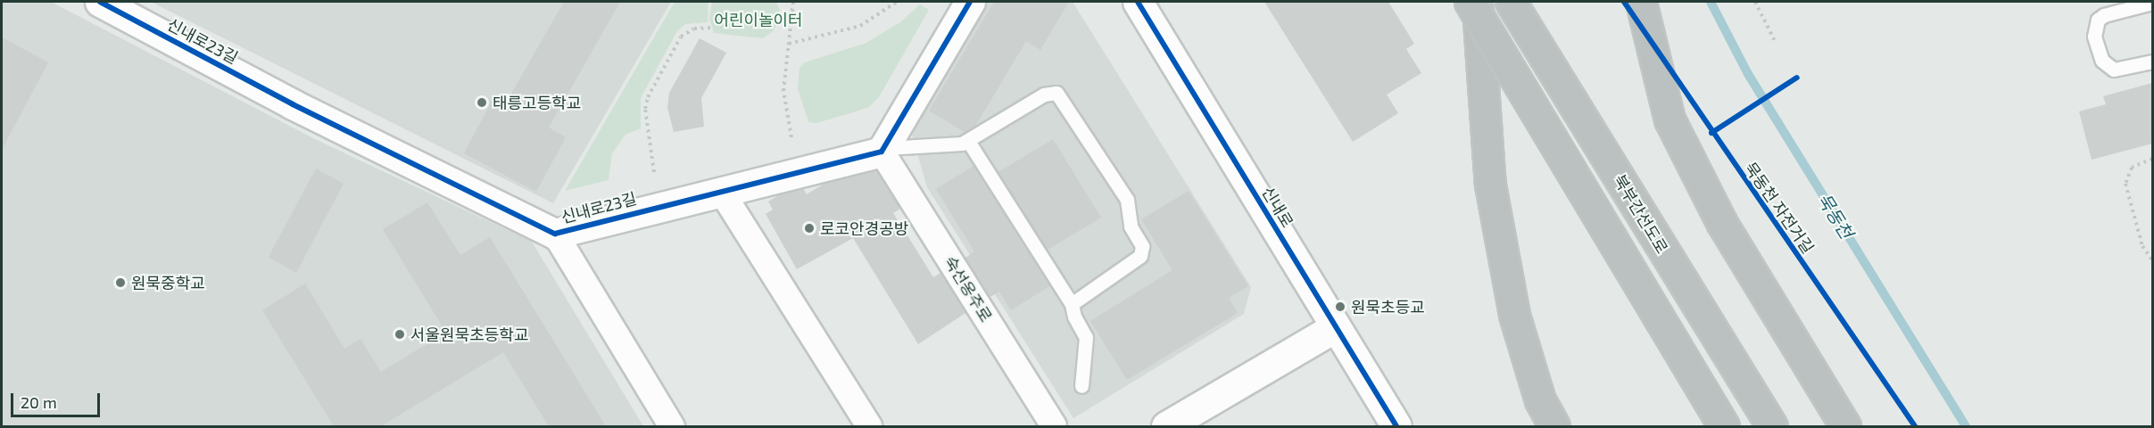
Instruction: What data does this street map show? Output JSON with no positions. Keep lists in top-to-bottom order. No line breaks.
{"streets":{"highway":["북부간선도로"],"street":["신내로23길","신내로","숙선옹주로"],"cycle path":["묵동천 자전거길"]},"crossings":[["신내로23길","숙선옹주로"]],"water":["묵동천"],"parks":["어린이놀이터"],"places":["태릉고등학교","로코안경공방","원묵중학교","원묵초등교","서울원묵초등학교"],"scale_bar":"20 m"}
